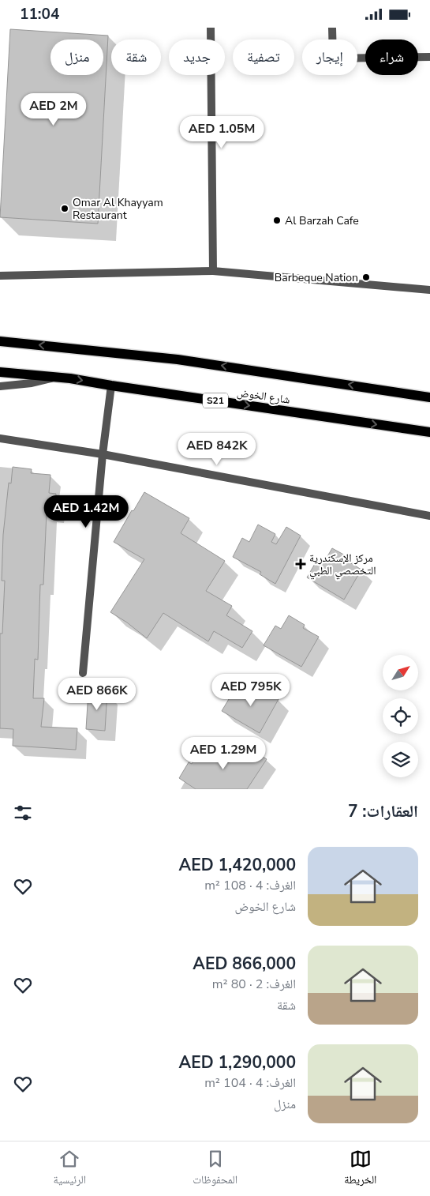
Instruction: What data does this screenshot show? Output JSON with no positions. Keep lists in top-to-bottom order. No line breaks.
{"streets":{"main road":["شارع الخوض","S21"]},"places":{"other":["Omar Al Khayyam Restaurant","Al Barzah Cafe","Barbeque Nation"],"health":["مركز الإسكندرية التخصصي الطبي"]},"north":"top right","page":{"status":"11:04","chip":["شراء","إيجار","تصفية","جديد","شقة","منزل"],"price":["AED 2M","AED 1.05M","AED 842K","AED 1.42M","AED 795K","AED 866K","AED 1.29M"],"heading":"العقارات: 7","list":[{"name":"AED 1,420,000","note":"الغرف: 4 · 108 m² · شارع الخوض"},{"name":"AED 866,000","note":"الغرف: 2 · 80 m² · شقة"},{"name":"AED 1,290,000","note":"الغرف: 4 · 104 m² · منزل"}],"tabs":["الخريطة","المحفوظات","الرئيسية"]}}
